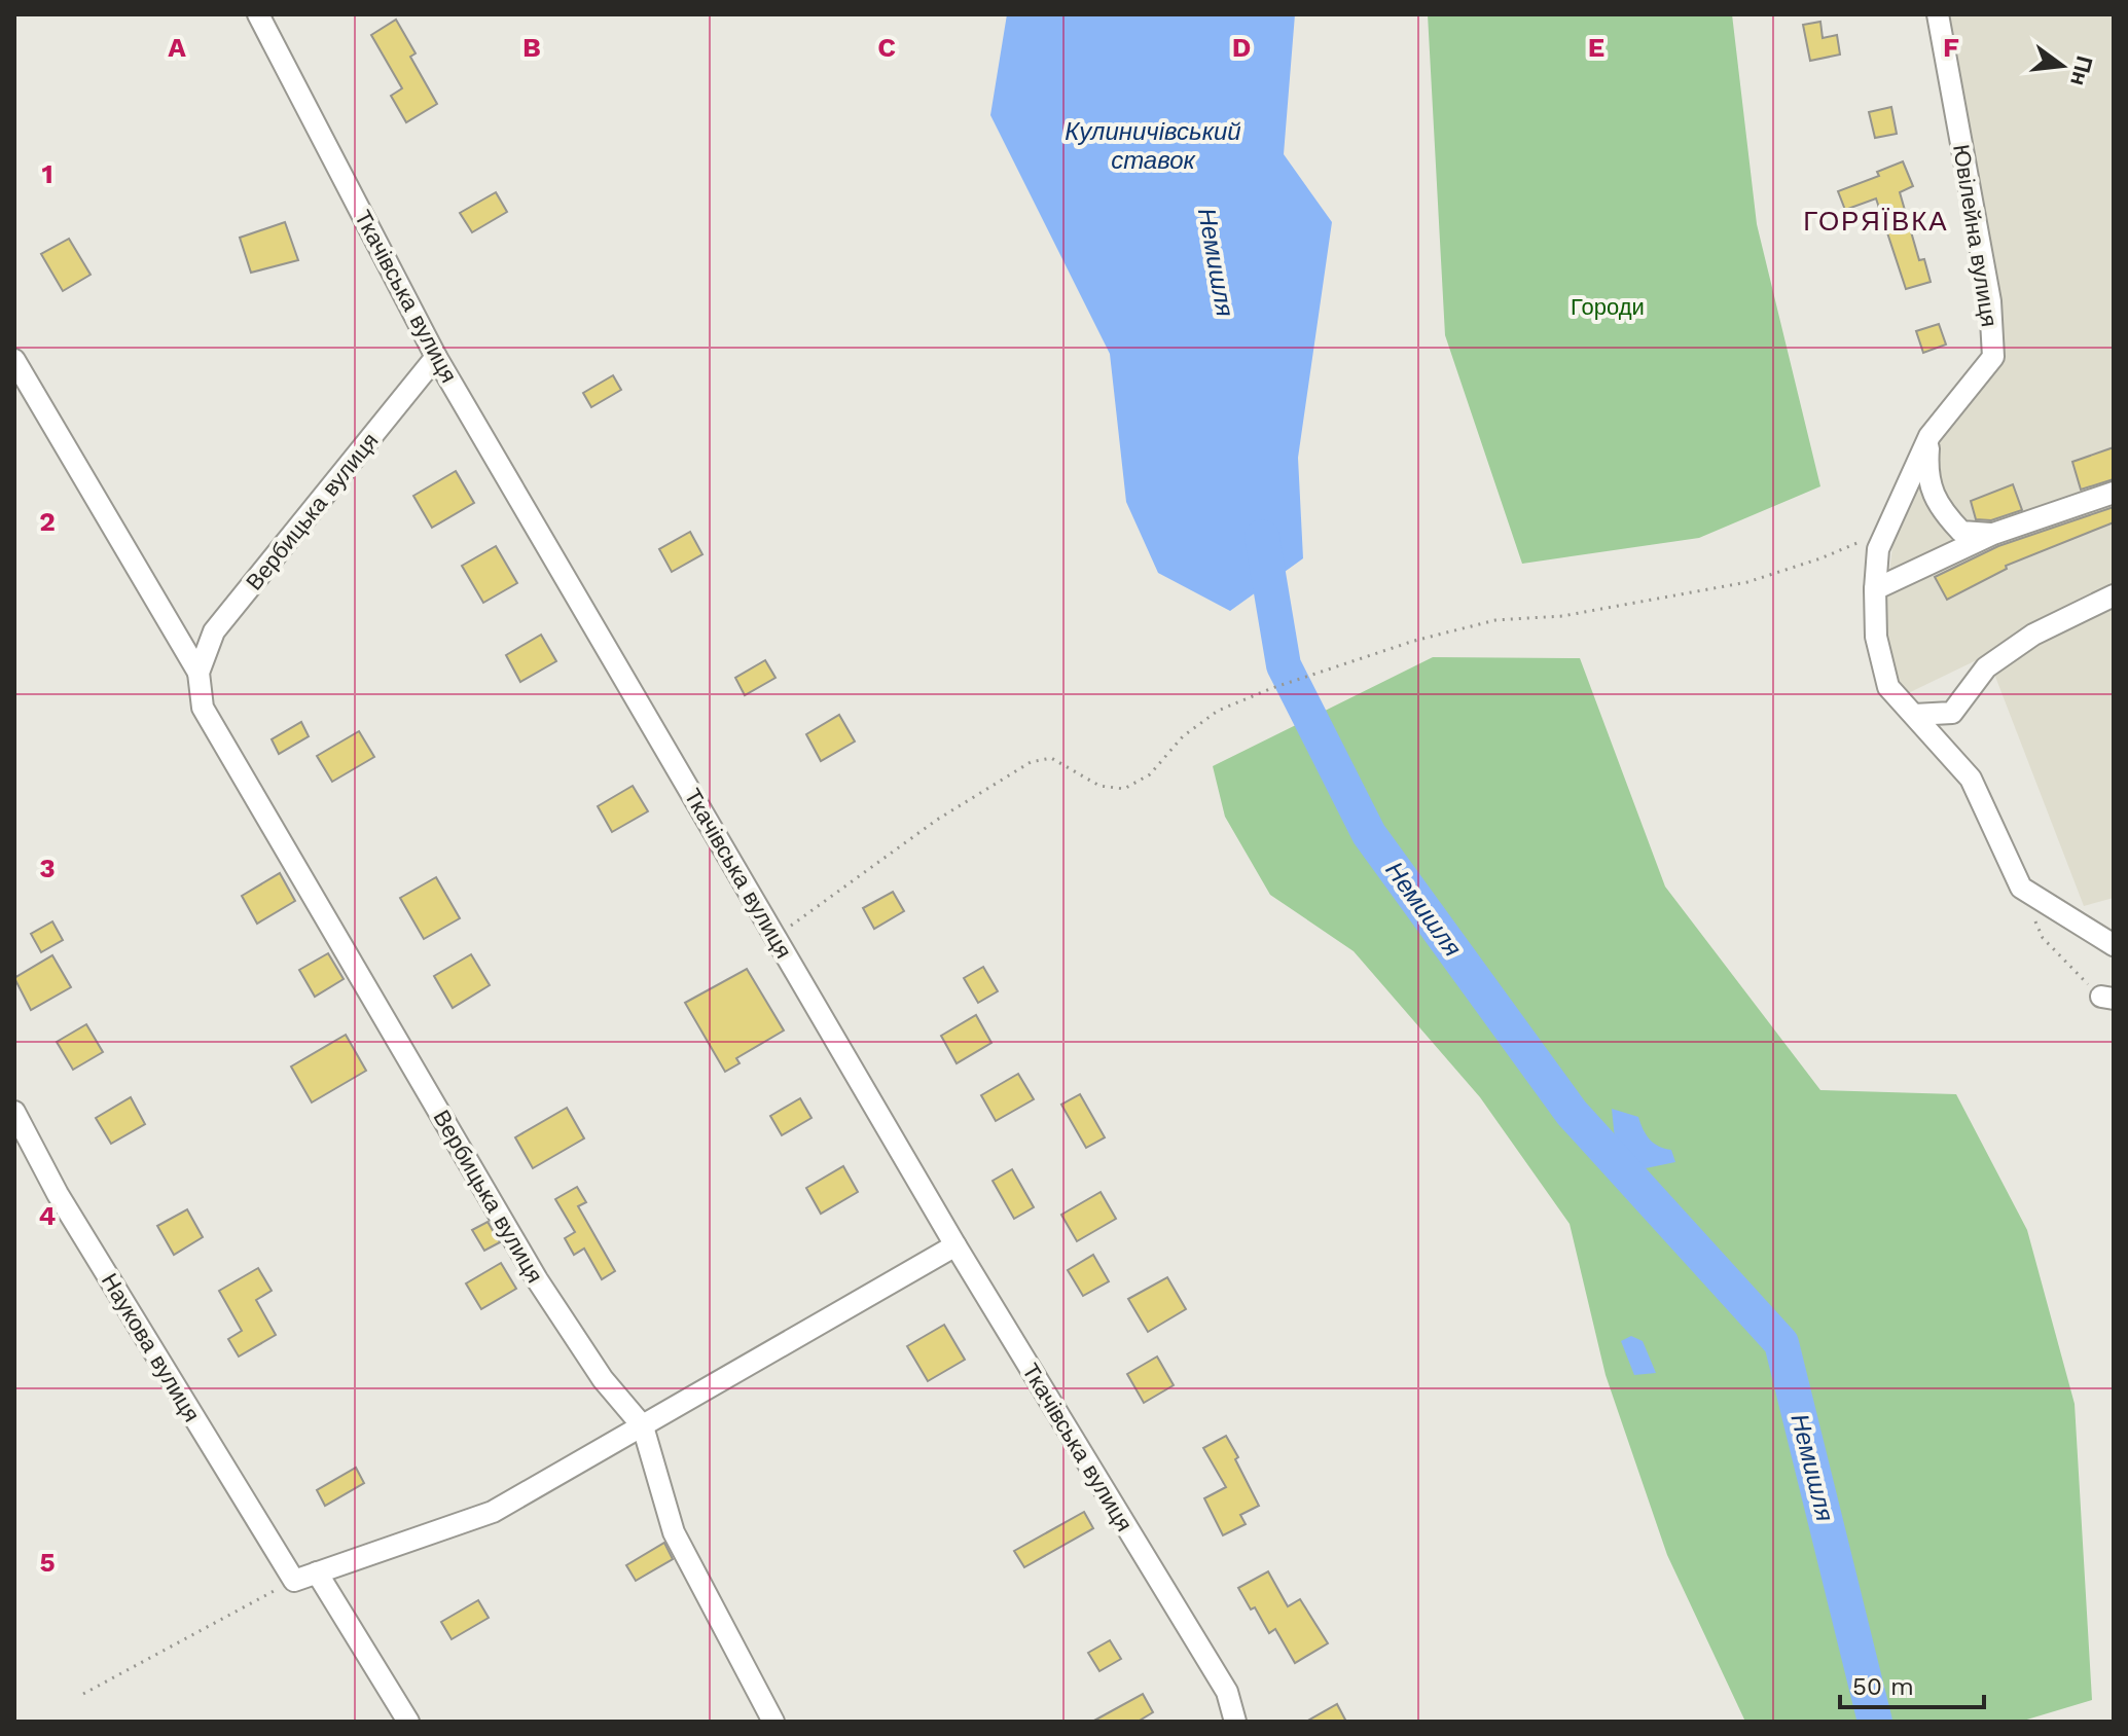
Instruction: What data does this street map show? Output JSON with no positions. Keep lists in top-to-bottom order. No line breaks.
{"streets":{"street":["Ювілейна вулиця","Ткачівська вулиця","Вербицька вулиця","Наукова вулиця"]},"crossings":[["Ткачівська вулиця","Вербицька вулиця"]],"districts":["ГОРЯЇВКА"],"water":["Кулиничівський ставок","Немишля"],"parks":["Городи"],"scale_bar":"50 m","north":"right","grid":{"columns":["A","B","C","D","E","F"],"rows":["1","2","3","4","5"]}}
